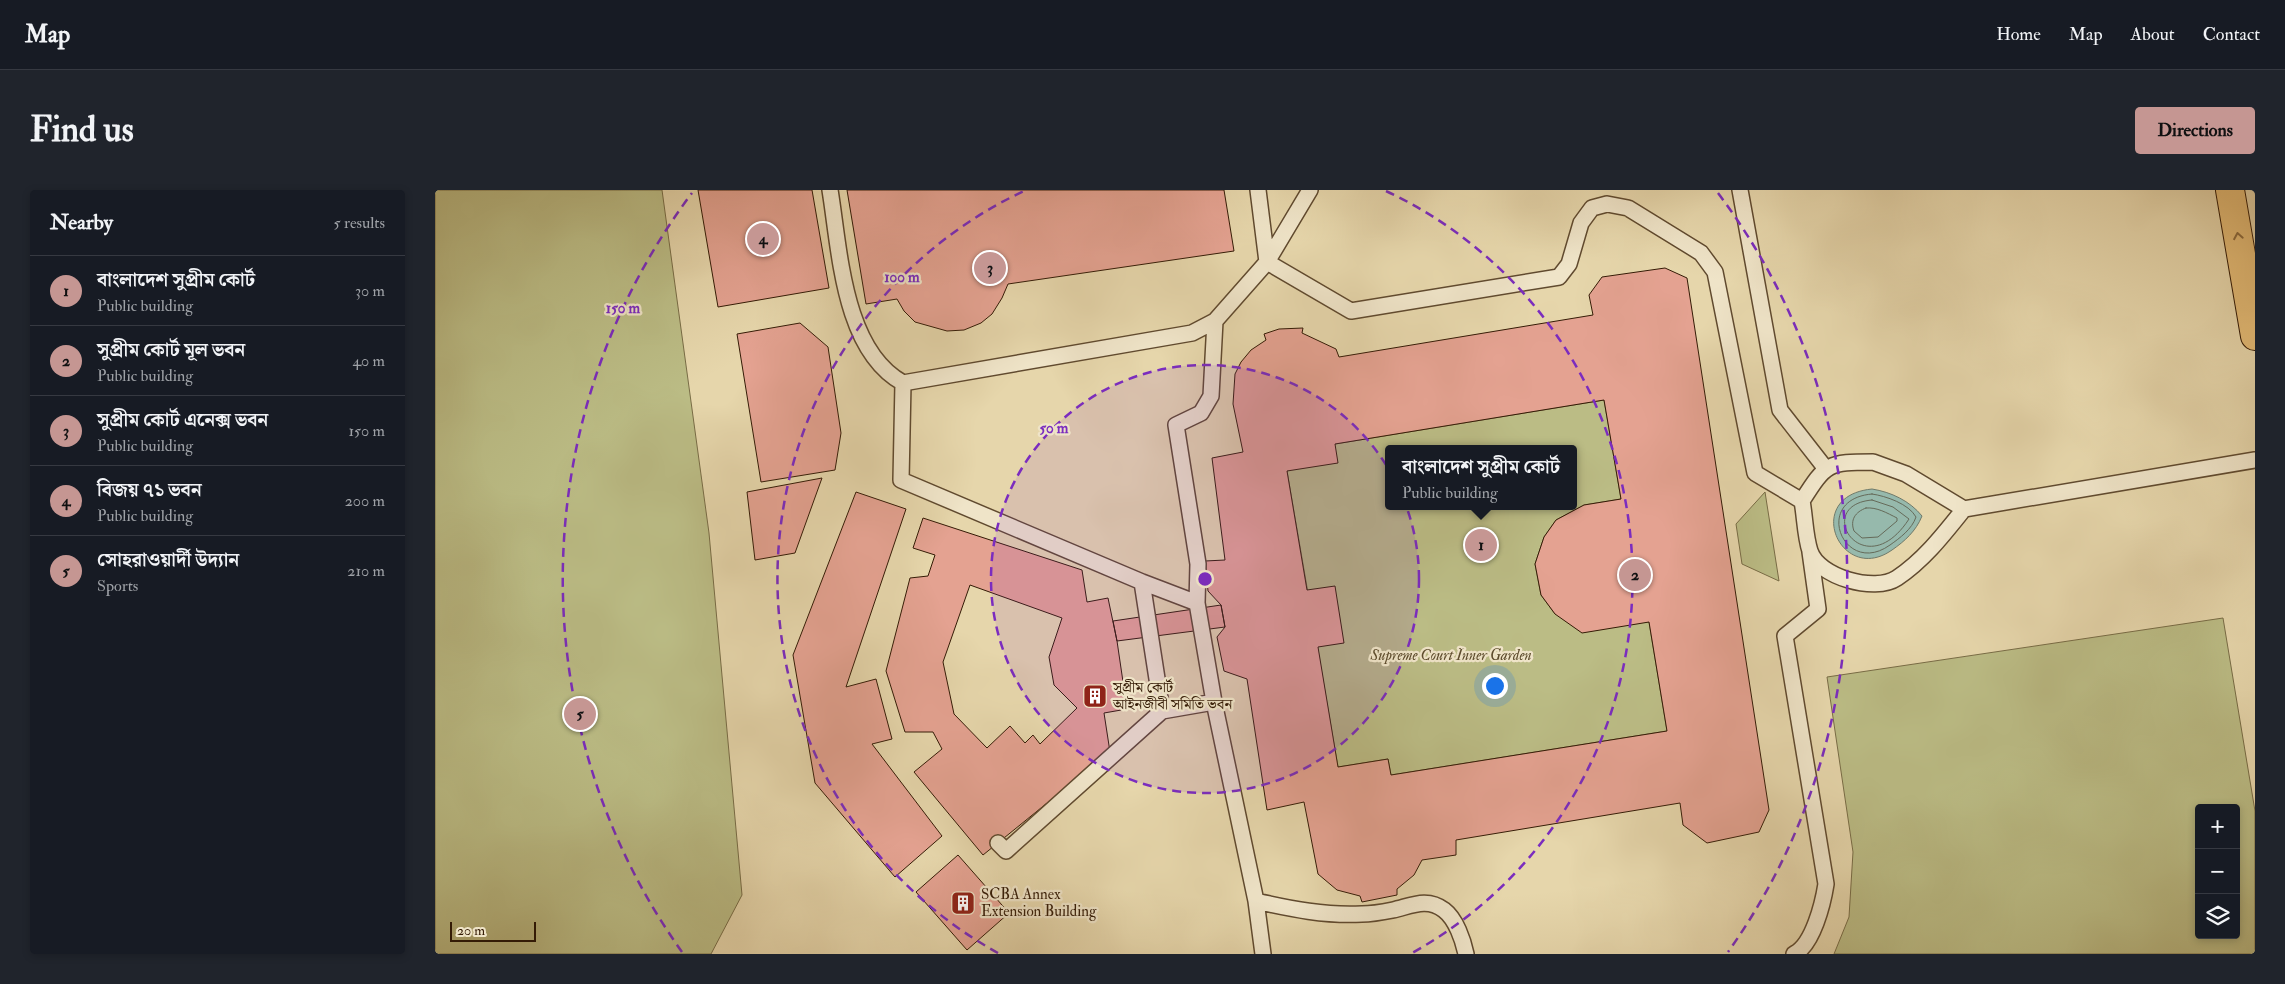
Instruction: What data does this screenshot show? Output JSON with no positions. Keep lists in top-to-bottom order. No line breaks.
{"parks":["Supreme Court Inner Garden"],"places":{"building":["সুপ্রীম কোর্ট আইনজীবী সমিতি ভবন","SCBA Annex Extension Building"]},"scale_bar":"20 m","page":{"header":"Map","nav":["Home","Map","About","Contact"],"buttons":"Directions","title":"Find us","heading":["Nearby","5 results"],"pins":["4","3","1","2","5"],"list":[{"mark":"1","name":"বাংলাদেশ সুপ্রীম কোর্ট","note":"Public building","value":"30 m"},{"mark":"2","name":"সুপ্রীম কোর্ট মূল ভবন","note":"Public building","value":"40 m"},{"mark":"3","name":"সুপ্রীম কোর্ট এনেক্স ভবন","note":"Public building","value":"150 m"},{"mark":"4","name":"বিজয় ৭১ ভবন","note":"Public building","value":"200 m"},{"mark":"5","name":"সোহরাওয়ার্দী উদ্যান","note":"Sports","value":"210 m"}],"popup":["বাংলাদেশ সুপ্রীম কোর্ট","Public building"],"map_buttons":["+","−"],"scale":"20 m"},"rings":["100 m","150 m","50 m"]}
